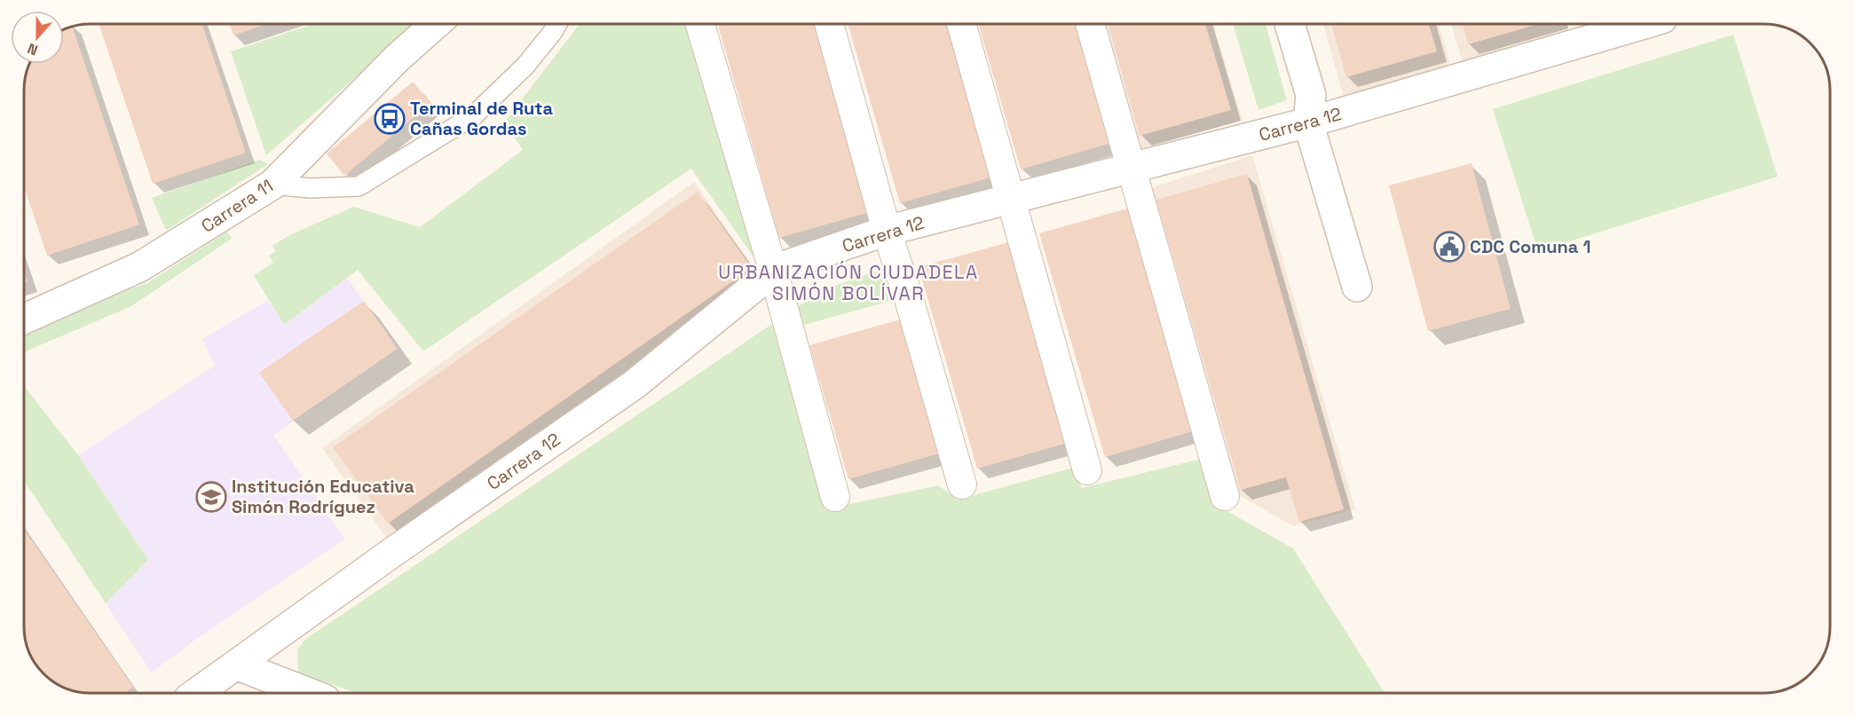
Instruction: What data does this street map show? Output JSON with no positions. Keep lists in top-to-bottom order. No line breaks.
{"streets":{"street":["Carrera 12","Carrera 11"]},"districts":["URBANIZACIÓN CIUDADELA SIMÓN BOLÍVAR"],"places":{"bus stop":["Terminal de Ruta Cañas Gordas"],"public building":["CDC Comuna 1"],"school or university":["Institución Educativa Simón Rodríguez"]},"north":"bottom"}
